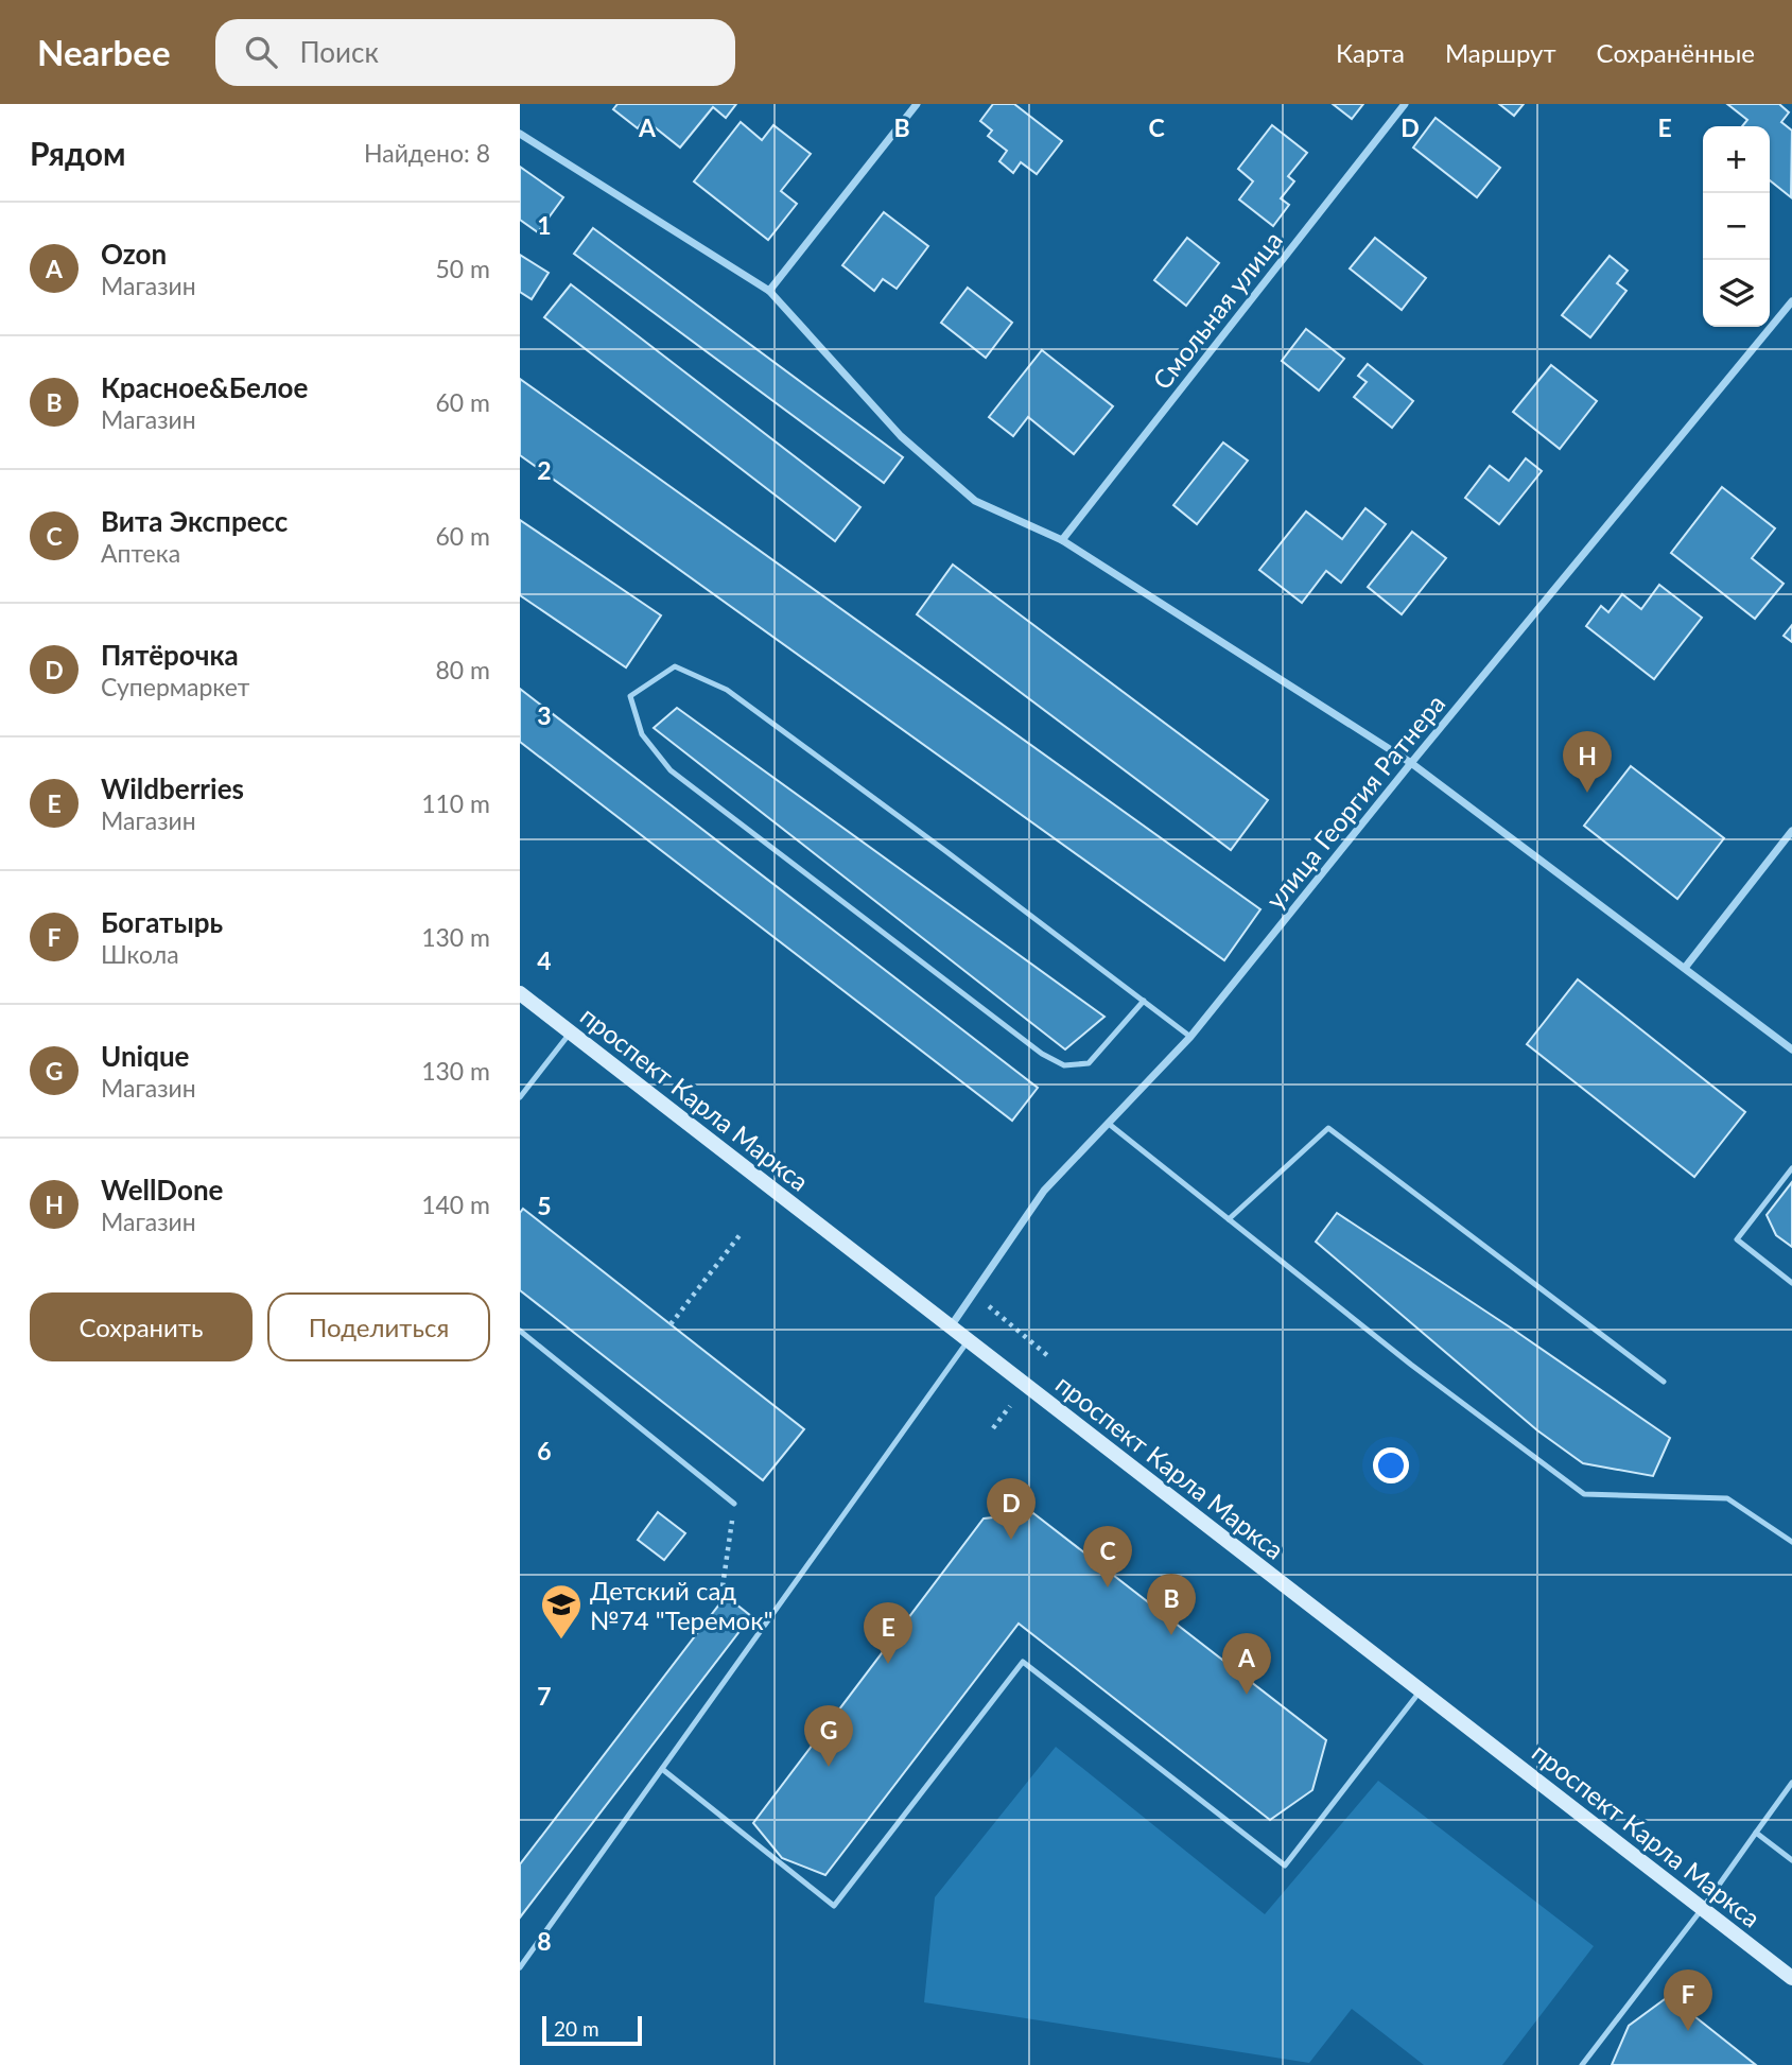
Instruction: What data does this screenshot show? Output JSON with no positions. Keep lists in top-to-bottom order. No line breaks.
{"streets":{"street":["Смольная улица","улица Георгия Ратнера","проспект Карла Маркса"]},"crossings":[["улица Георгия Ратнера","проспект Карла Маркса"]],"places":{"school or university":["Детский сад №74 \"Теремок\""]},"scale_bar":"20 m","page":{"header":"Nearbee","search":"Поиск","nav":["Карта","Маршрут","Сохранённые"],"heading":["Рядом","Найдено: 8"],"map_buttons":["+","−"],"list":[{"mark":"A","name":"Ozon","note":"Магазин","value":"50 m"},{"mark":"B","name":"Красное&Белое","note":"Магазин","value":"60 m"},{"mark":"C","name":"Вита Экспресс","note":"Аптека","value":"60 m"},{"mark":"D","name":"Пятёрочка","note":"Супермаркет","value":"80 m"},{"mark":"E","name":"Wildberries","note":"Магазин","value":"110 m"},{"mark":"F","name":"Богатырь","note":"Школа","value":"130 m"},{"mark":"G","name":"Unique","note":"Магазин","value":"130 m"},{"mark":"H","name":"WellDone","note":"Магазин","value":"140 m"}],"pins":["H","D","C","B","E","A","G","F"],"buttons":["Сохранить","Поделиться"],"scale":"20 m"},"grid":{"columns":["A","B","C","D","E"],"rows":["1","2","3","4","5","6","7","8"]}}
